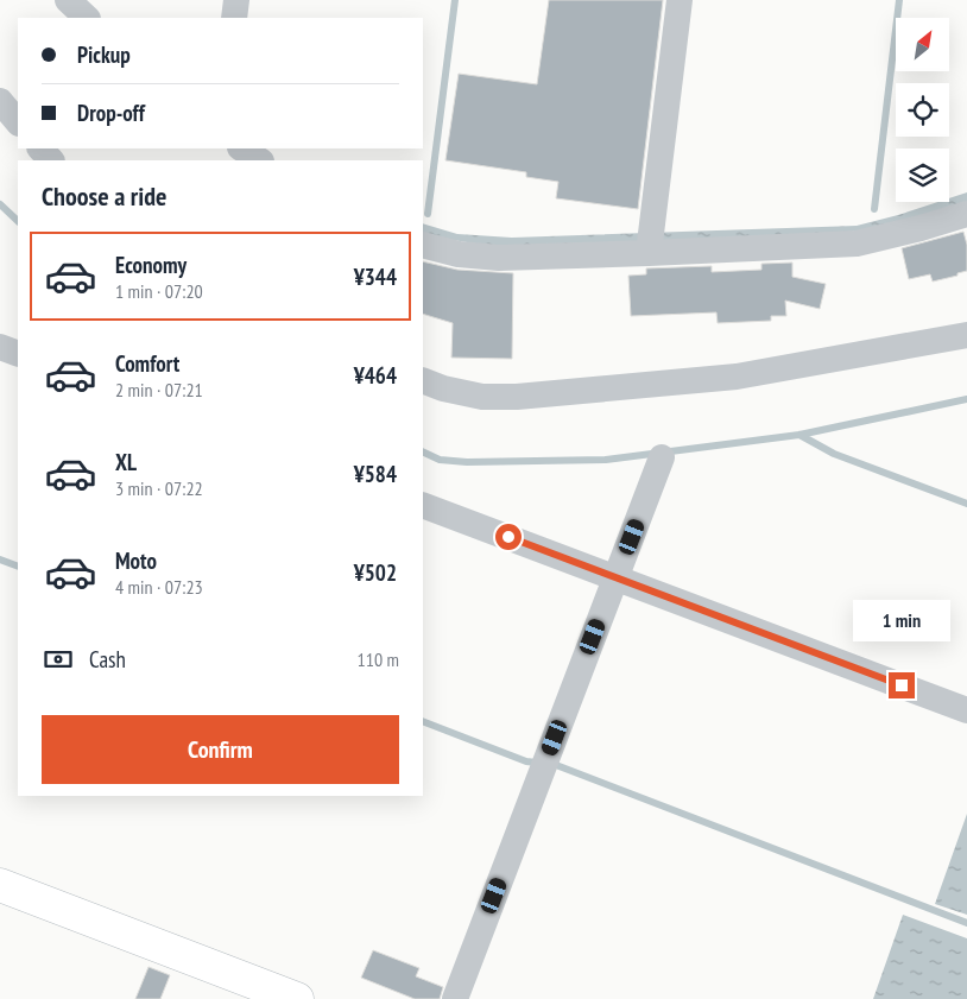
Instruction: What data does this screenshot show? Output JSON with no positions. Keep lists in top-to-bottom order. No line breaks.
{"north":"top right","page":{"banner":["Pickup","Drop-off"],"heading":"Choose a ride","list":[{"name":"Economy","note":"1 min · 07:20","value":"¥344"},{"name":"Comfort","note":"2 min · 07:21","value":"¥464"},{"name":"XL","note":"3 min · 07:22","value":"¥584"},{"name":"Moto","note":"4 min · 07:23","value":"¥502"}],"bubble":"1 min","pay":["Cash","110 m"],"buttons":"Confirm"}}
